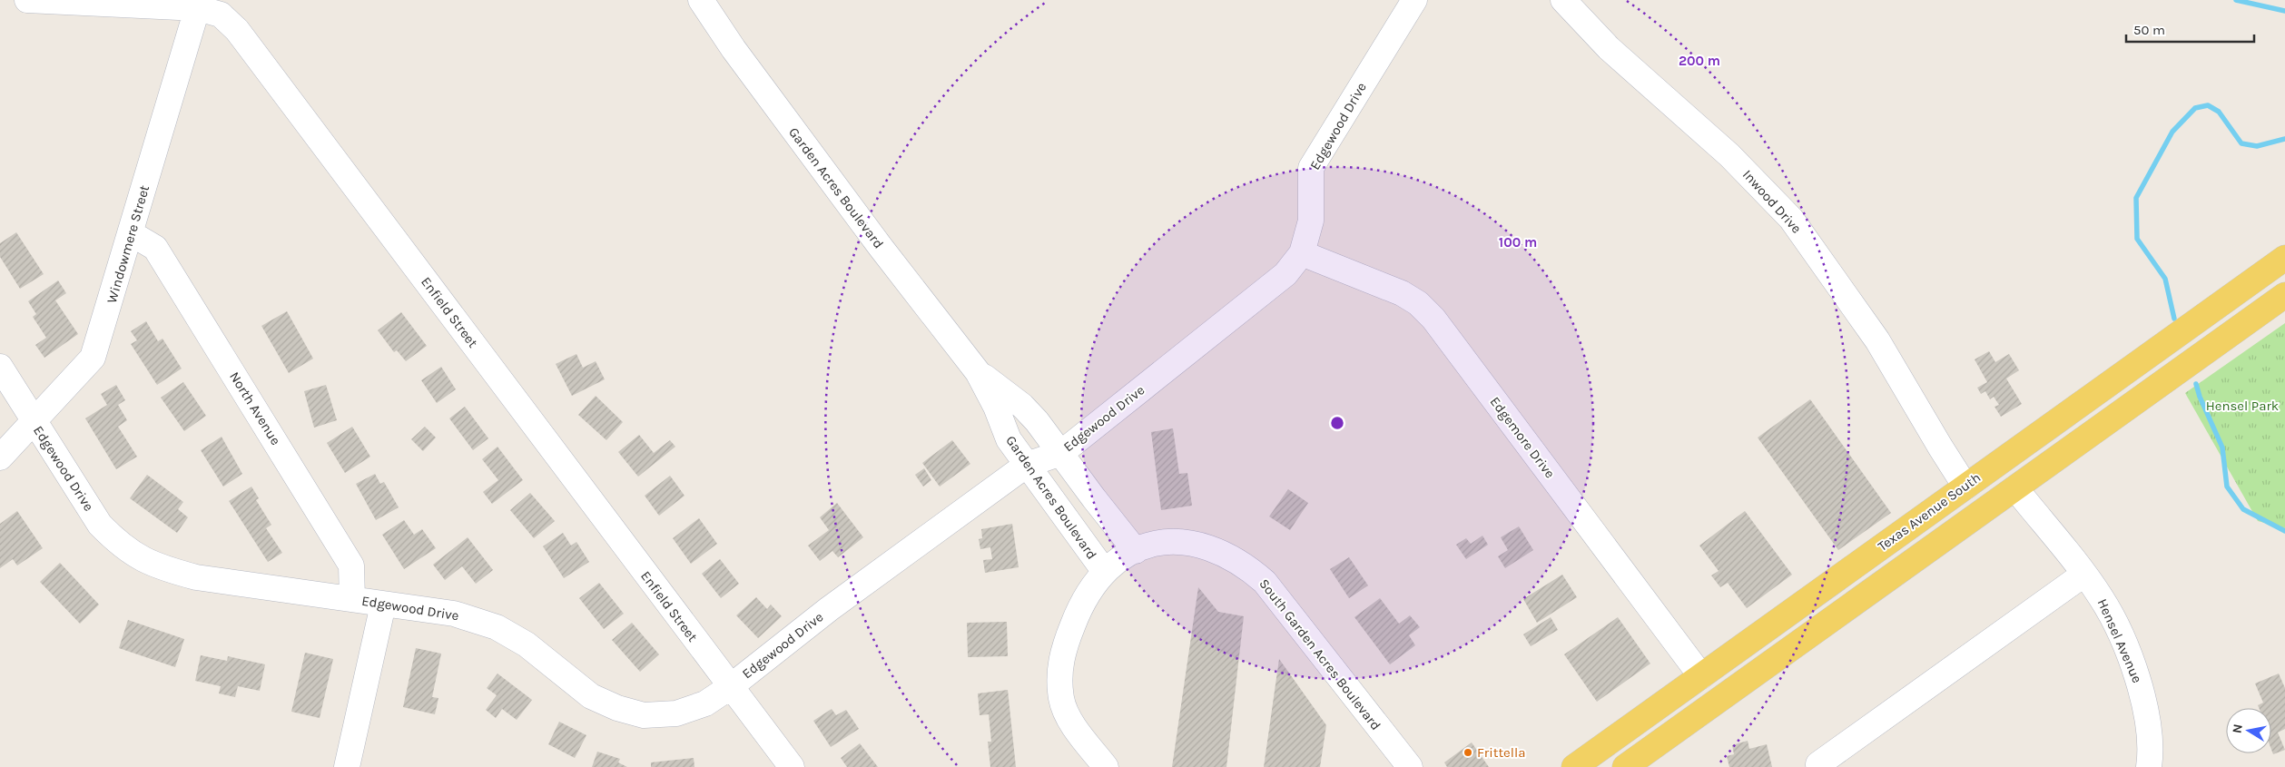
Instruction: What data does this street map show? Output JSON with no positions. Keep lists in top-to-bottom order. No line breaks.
{"streets":{"main road":["Texas Avenue South"],"street":["Edgewood Drive","Garden Acres Boulevard","Inwood Drive","Windowmere Street","Enfield Street","North Avenue","Edgemore Drive","Hensel Avenue","South Garden Acres Boulevard"]},"crossings":[["Edgewood Drive","Garden Acres Boulevard"],["Edgewood Drive","Windowmere Street"],["Edgewood Drive","Enfield Street"],["Edgewood Drive","North Avenue"],["Edgewood Drive","Edgemore Drive"],["Garden Acres Boulevard","South Garden Acres Boulevard"],["Inwood Drive","Texas Avenue South"],["Windowmere Street","Enfield Street"],["Windowmere Street","North Avenue"],["Edgemore Drive","Texas Avenue South"]],"parks":["Hensel Park"],"places":["Frittella"],"scale_bar":"50 m","north":"left","rings":["200 m","100 m"]}
